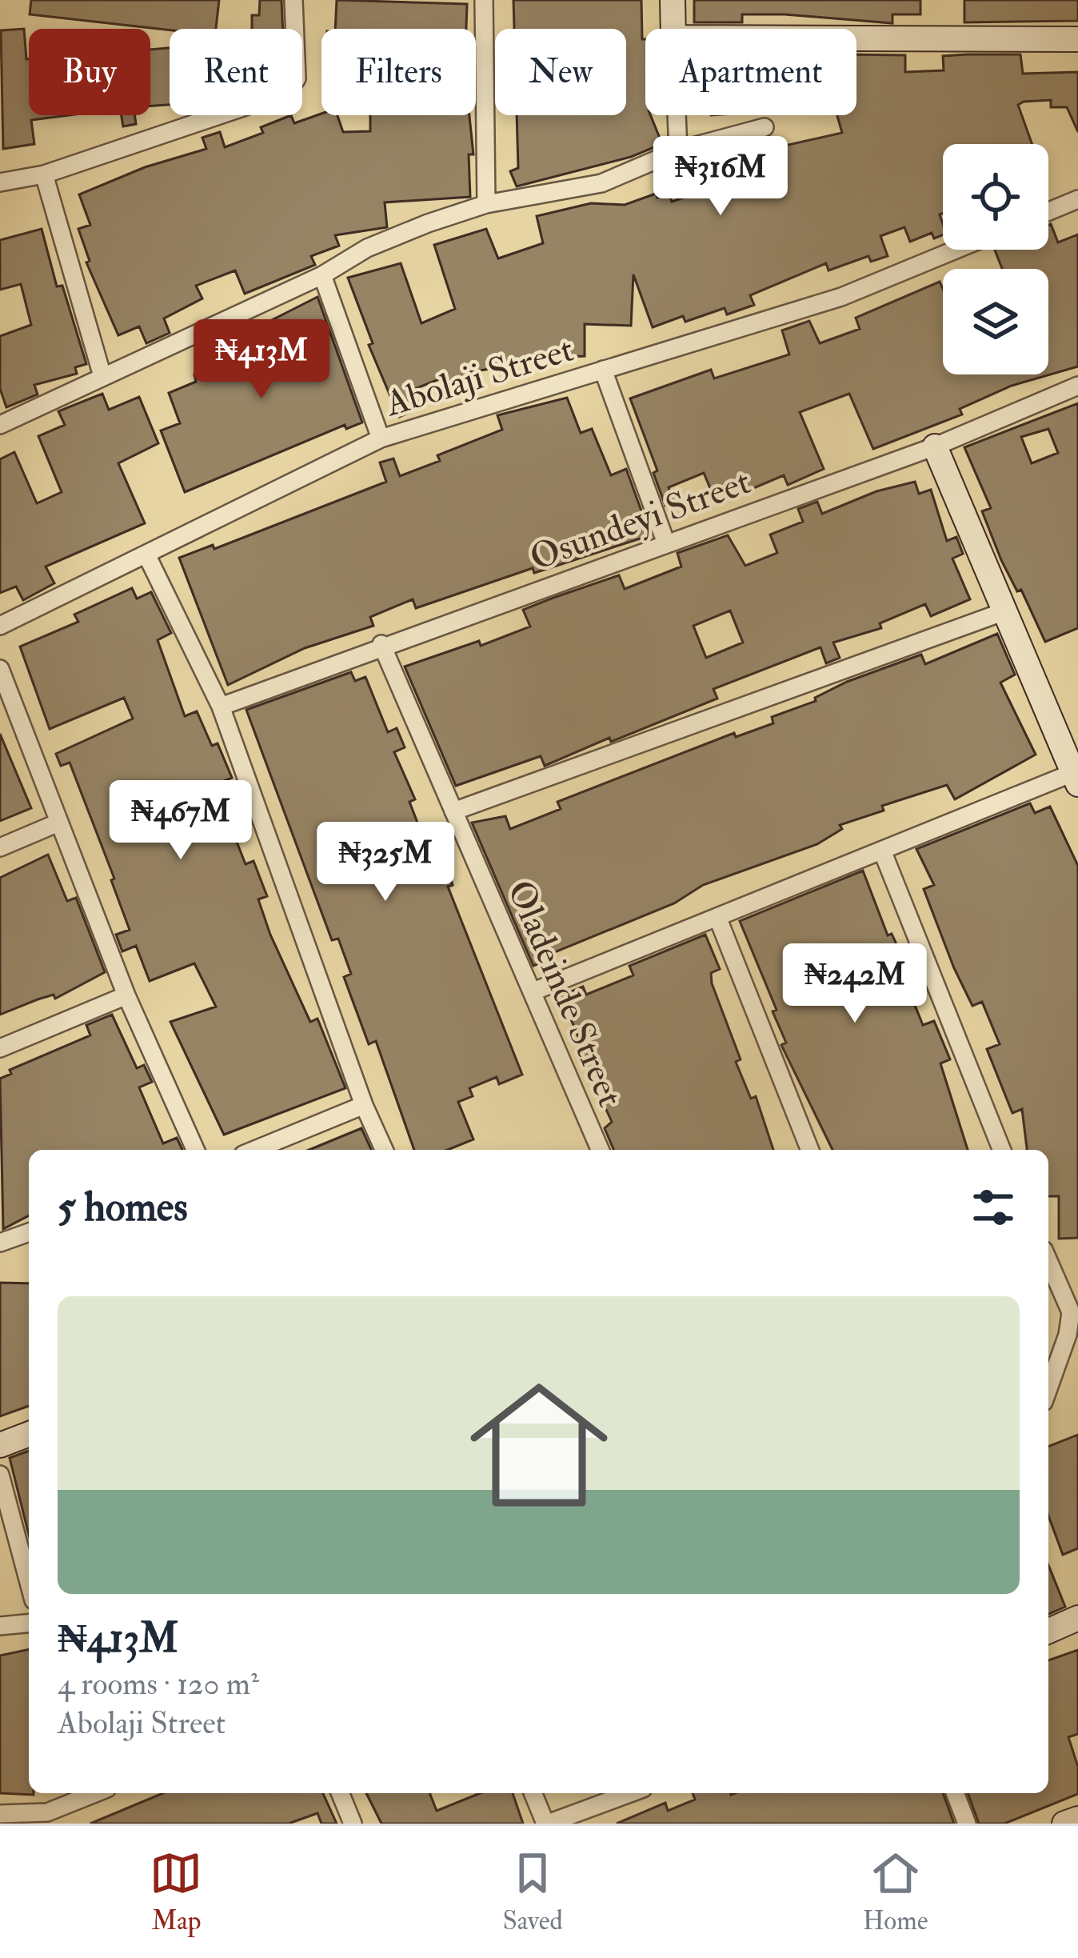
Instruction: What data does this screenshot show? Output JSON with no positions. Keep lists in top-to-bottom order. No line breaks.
{"streets":{"street":["Abolaji Street","Osundeyi Street","Oladeinde Street"]},"crossings":[["Osundeyi Street","Oladeinde Street"]],"page":{"chip":["Buy","Rent","Filters","New","Apartment"],"price":["₦316M","₦413M","₦467M","₦325M","₦242M"],"heading":"5 homes","list":[{"name":"₦413M","note":"4 rooms · 120 m² · Abolaji Street"}],"tabs":["Map","Saved","Home"]}}
